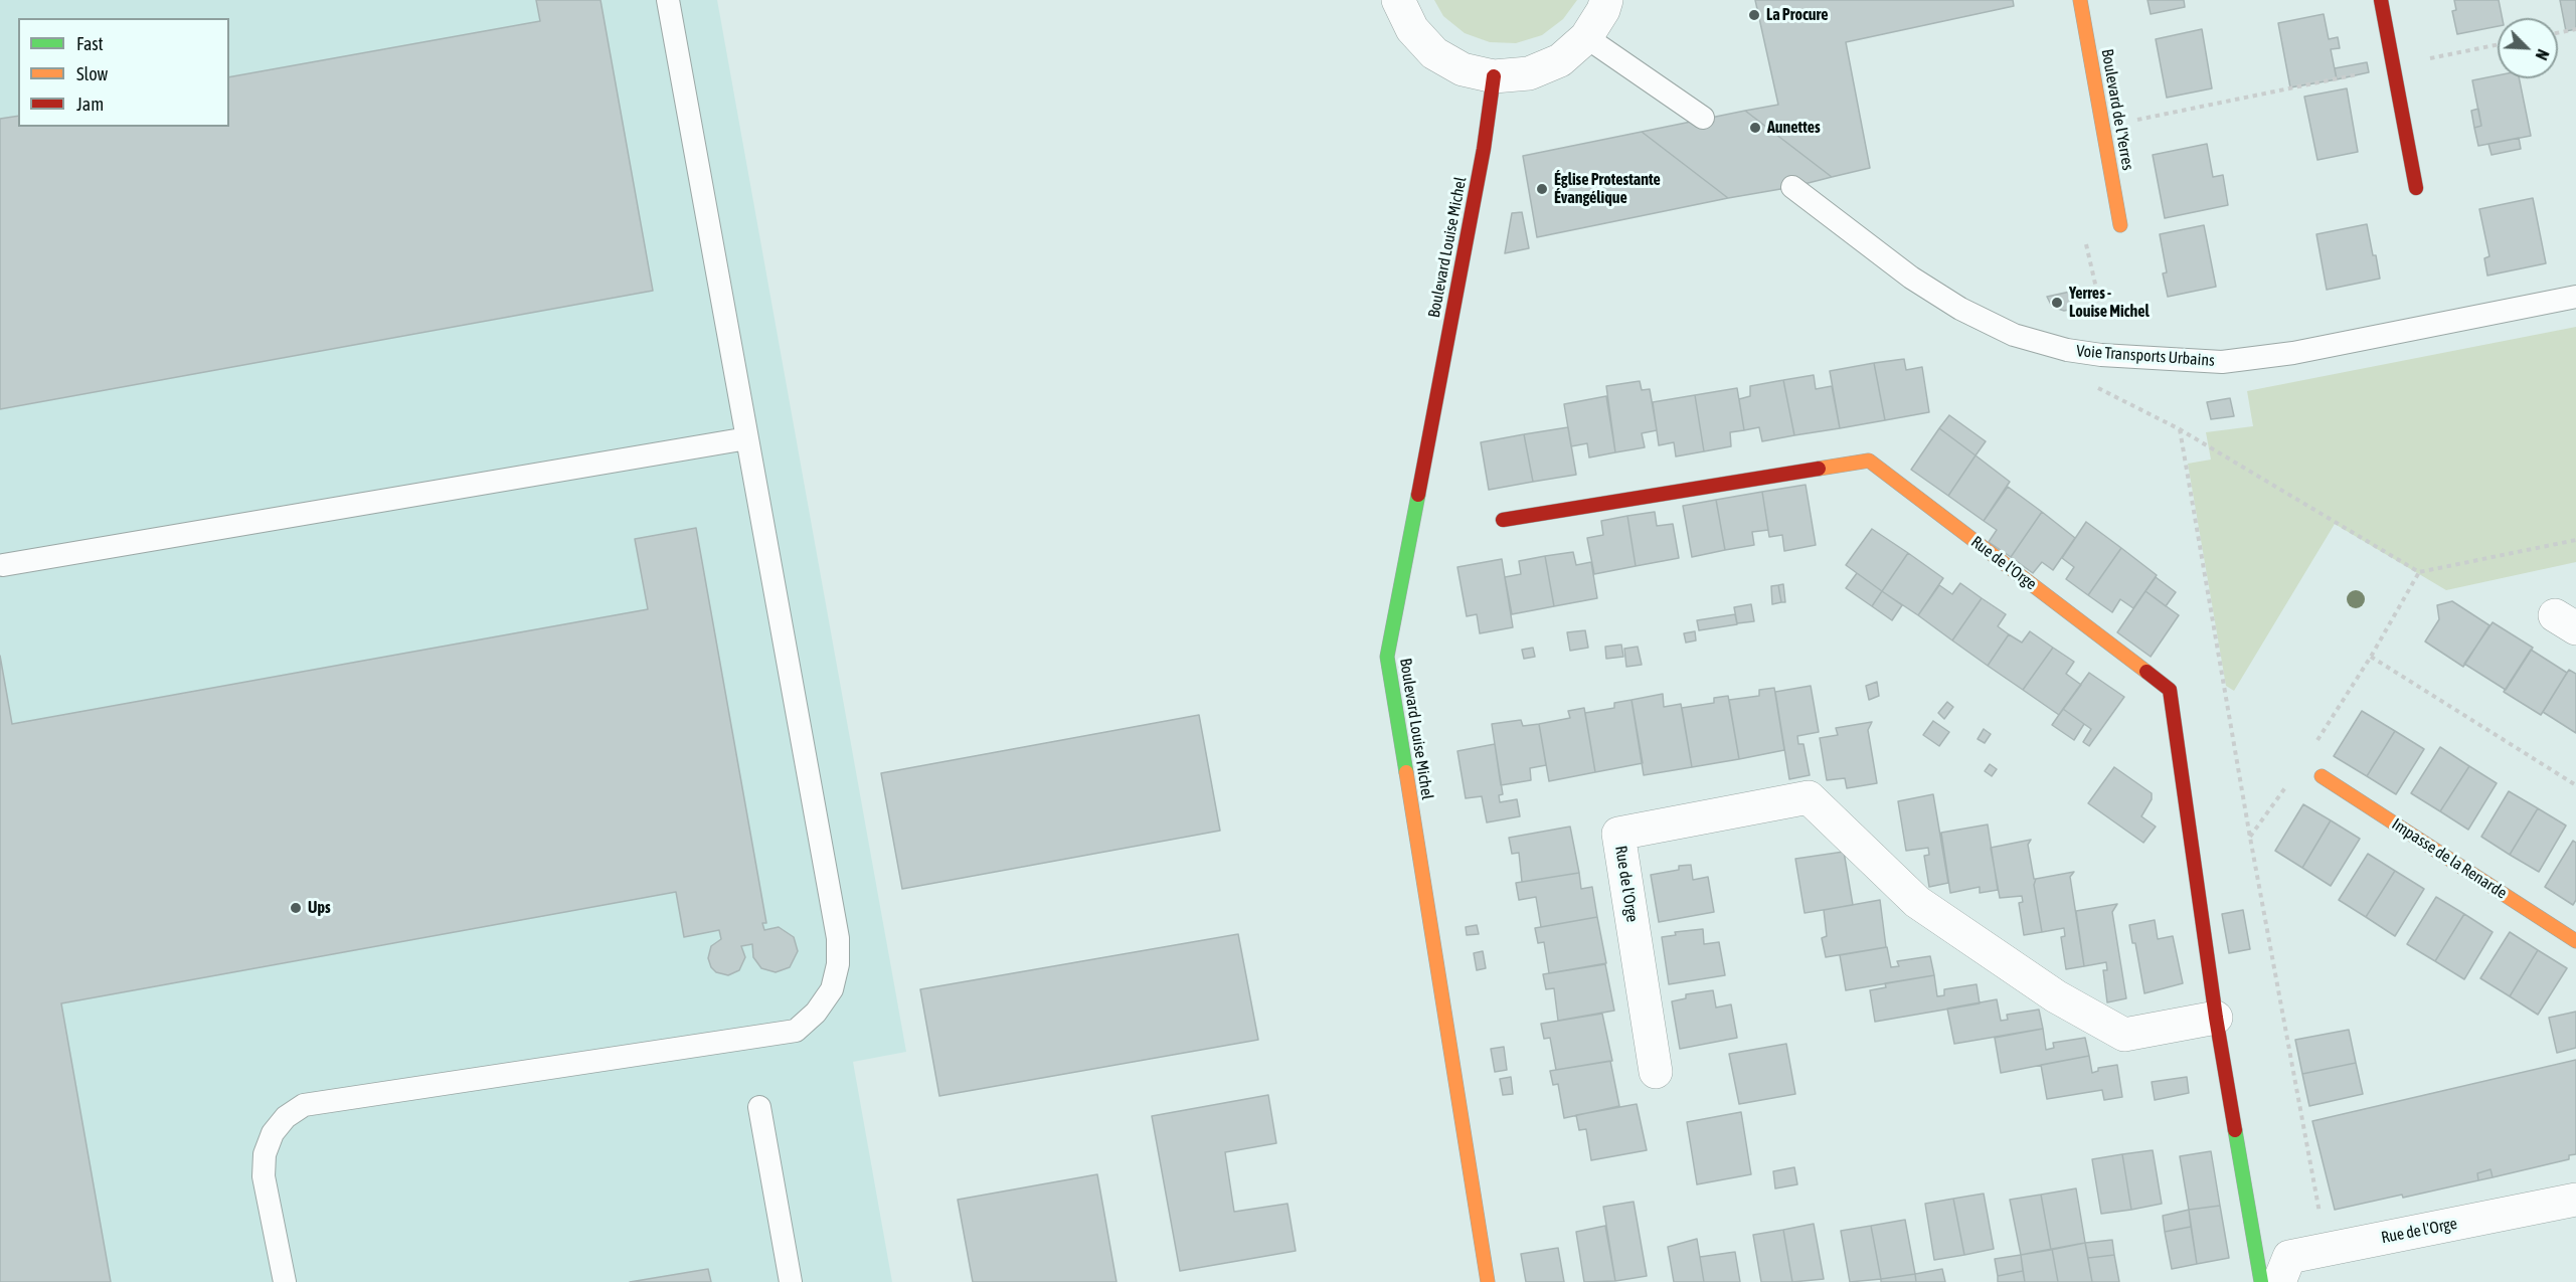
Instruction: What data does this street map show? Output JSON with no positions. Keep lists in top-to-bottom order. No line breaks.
{"streets":{"street":["Boulevard de l'Yerres","Boulevard Louise Michel","Rue de l'Orge","Impasse de la Renarde"],"lane":["Voie Transports Urbains"]},"places":["La Procure","Aunettes","Église Protestante Évangélique","Yerres - Louise Michel","Ups"],"legend":["Fast","Slow","Jam"],"north":"bottom right"}
